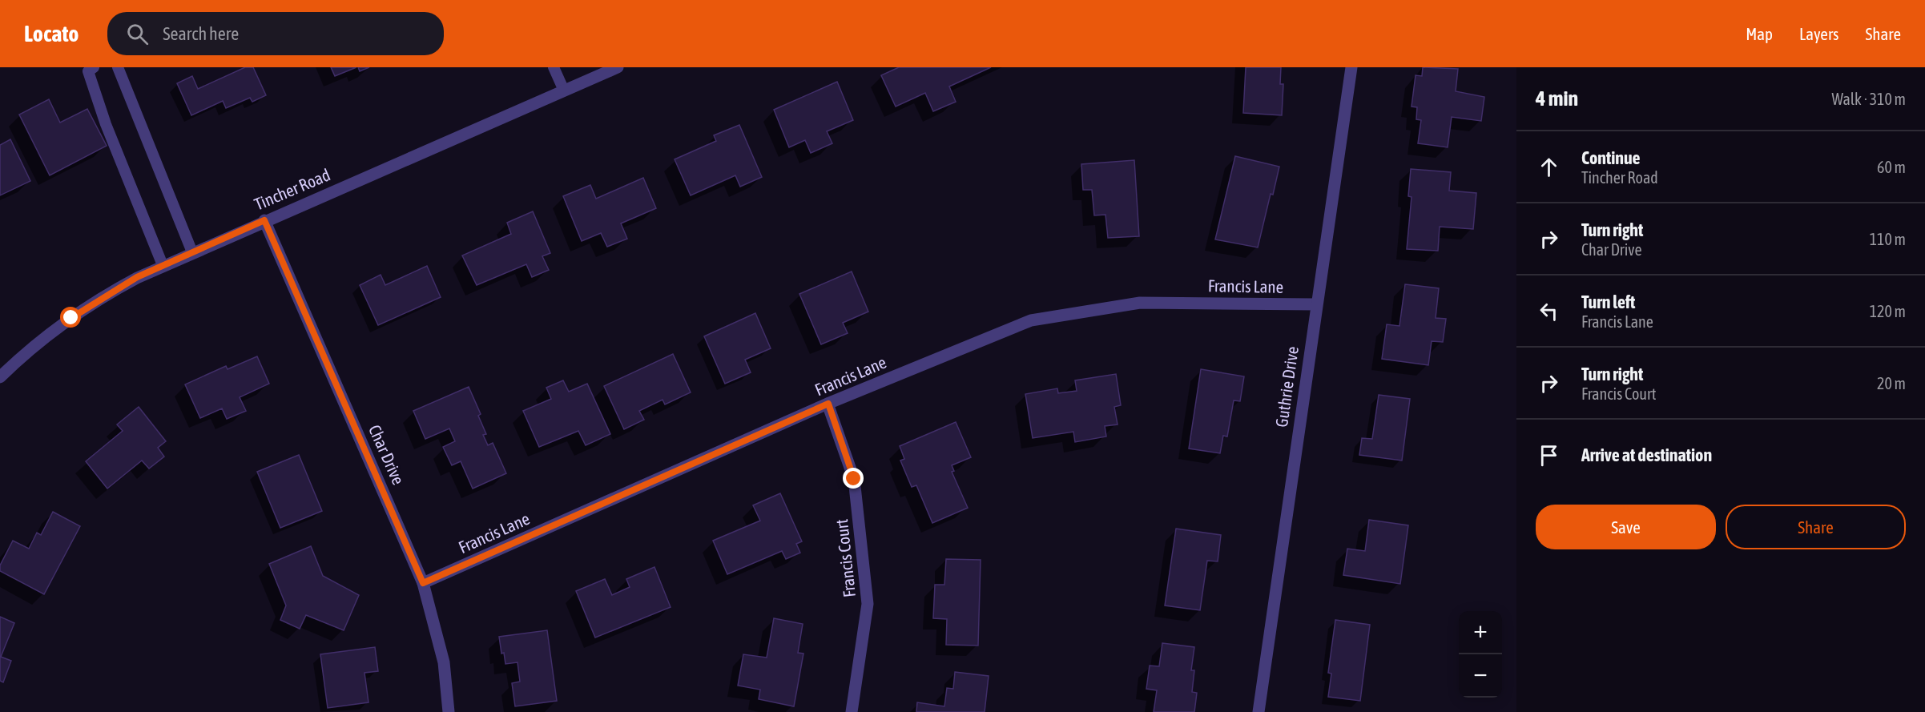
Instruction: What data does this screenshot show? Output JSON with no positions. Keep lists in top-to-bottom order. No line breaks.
{"streets":{"street":["Tincher Road","Francis Lane","Guthrie Drive","Char Drive","Francis Court"]},"crossings":[["Tincher Road","Char Drive"],["Francis Lane","Guthrie Drive"],["Francis Lane","Char Drive"],["Francis Lane","Francis Court"]],"page":{"header":"Locato","search":"Search here","nav":["Map","Layers","Share"],"heading":["4 min","Walk · 310 m"],"list":[["Continue","Tincher Road","60 m"],["Turn right","Char Drive","110 m"],["Turn left","Francis Lane","120 m"],["Turn right","Francis Court","20 m"],"Arrive at destination"],"buttons":["Save","Share"],"map_buttons":["+","−"]}}
